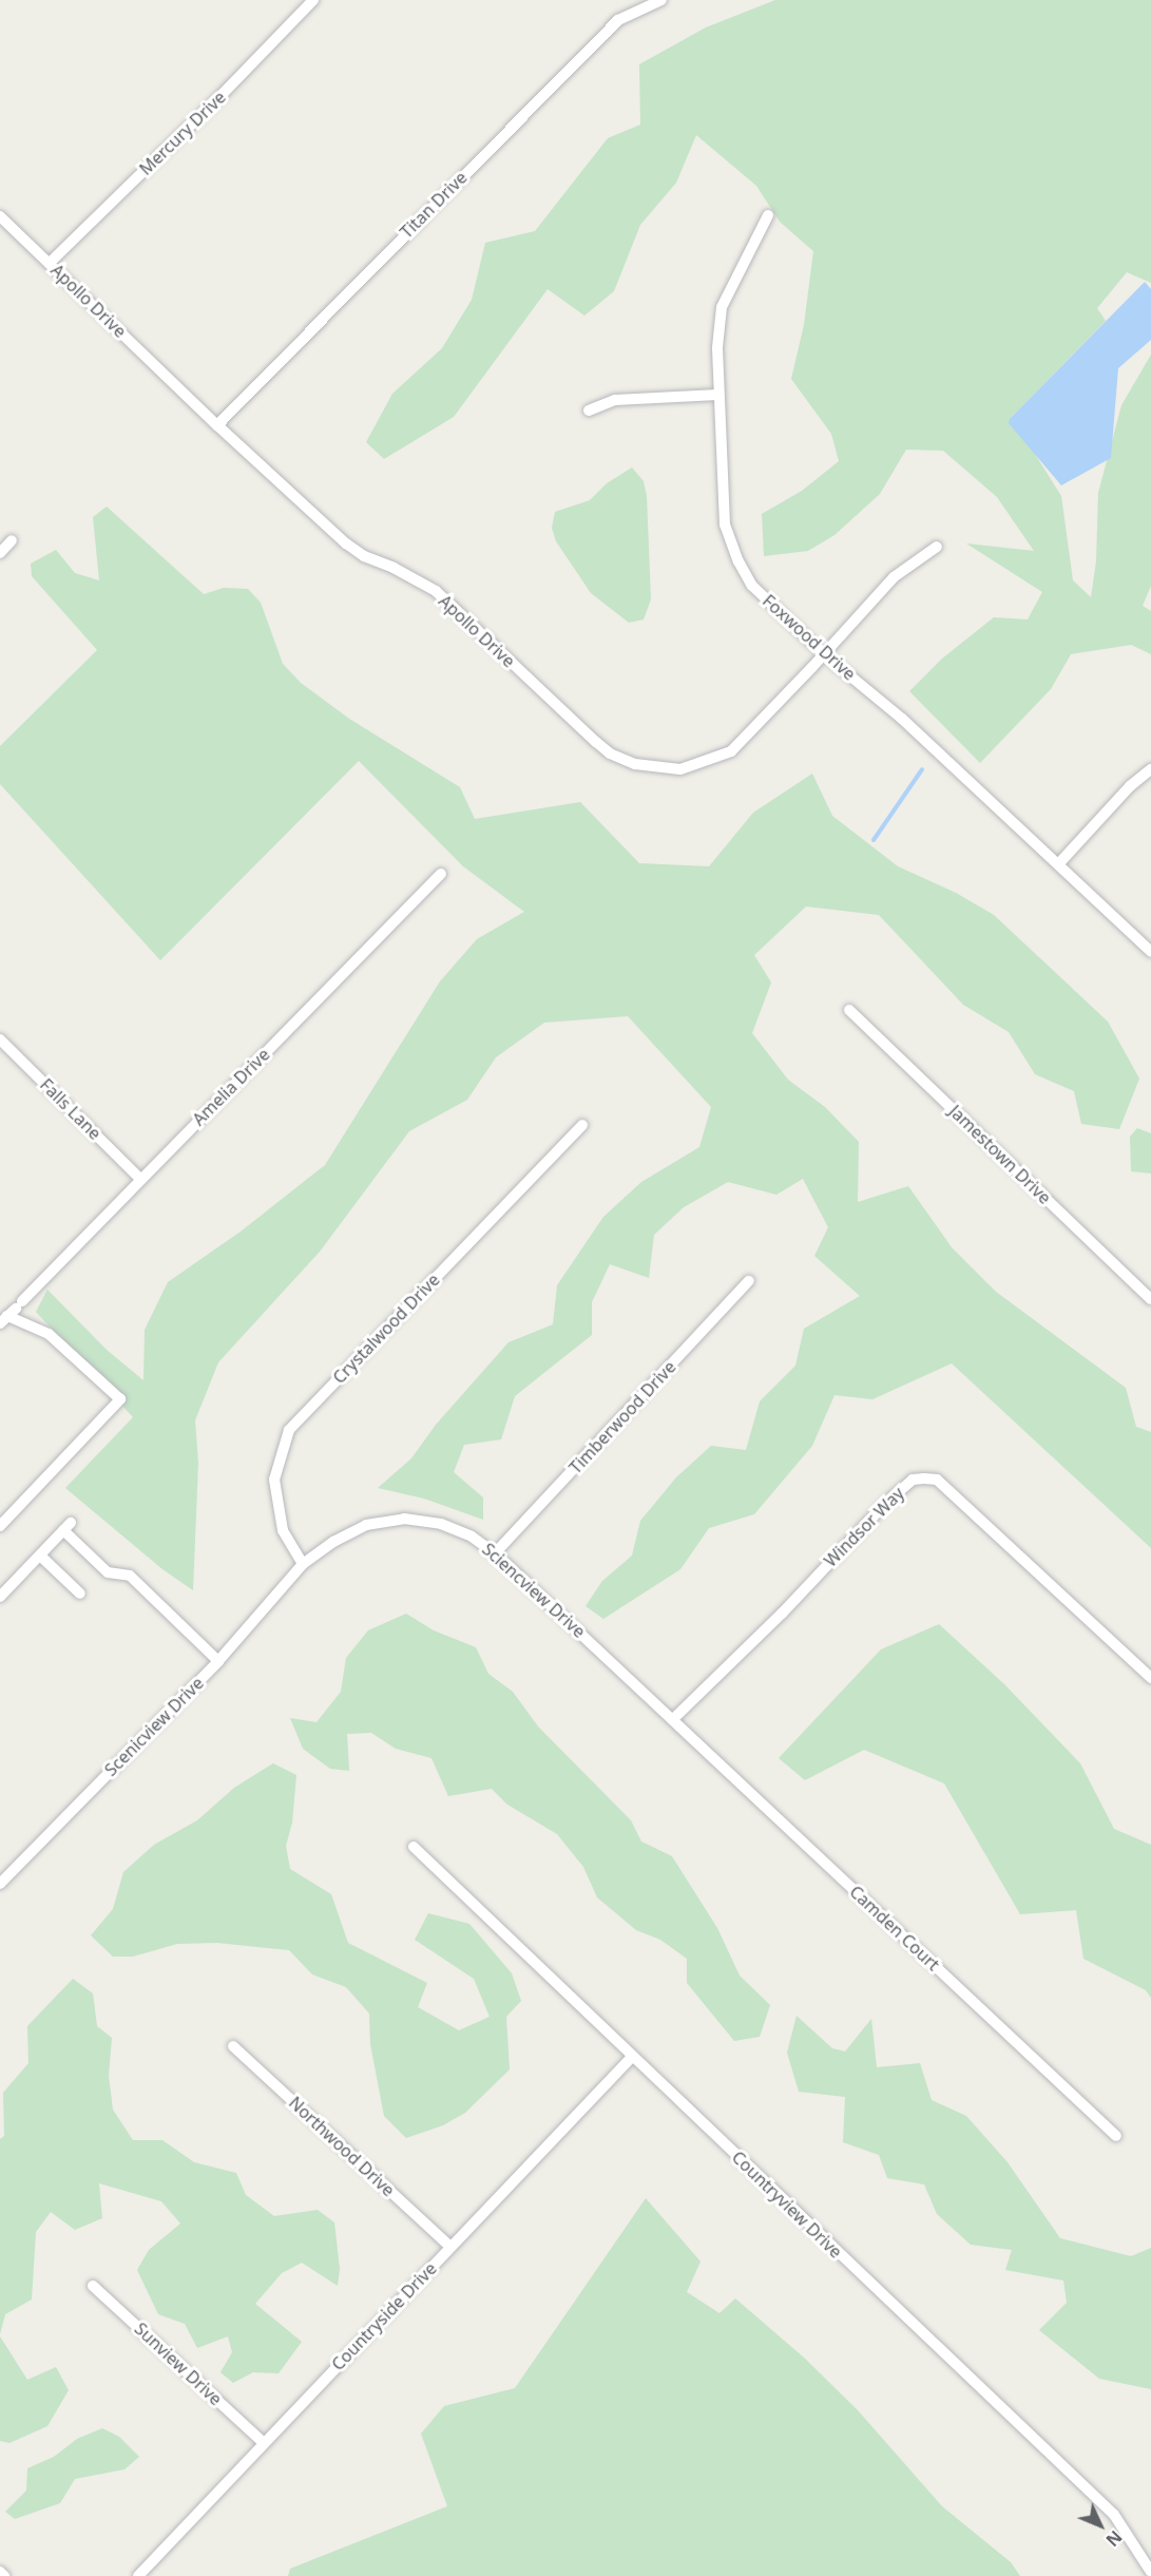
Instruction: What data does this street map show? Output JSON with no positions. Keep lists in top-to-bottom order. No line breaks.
{"streets":{"street":["Mercury Drive","Titan Drive","Apollo Drive","Foxwood Drive","Amelia Drive","Falls Lane","Jamestown Drive","Crystalwood Drive","Timberwood Drive","Windsor Way","Sciencview Drive","Scenicview Drive","Camden Court","Northwood Drive","Countryview Drive","Countryside Drive","Sunview Drive"]},"crossings":[["Mercury Drive","Apollo Drive"],["Titan Drive","Apollo Drive"],["Apollo Drive","Foxwood Drive"],["Amelia Drive","Falls Lane"],["Crystalwood Drive","Sciencview Drive"],["Crystalwood Drive","Scenicview Drive"],["Timberwood Drive","Sciencview Drive"],["Windsor Way","Sciencview Drive"],["Windsor Way","Camden Court"],["Sciencview Drive","Scenicview Drive"],["Sciencview Drive","Camden Court"],["Northwood Drive","Countryside Drive"],["Countryview Drive","Countryside Drive"],["Countryside Drive","Sunview Drive"]],"north":"bottom right"}
